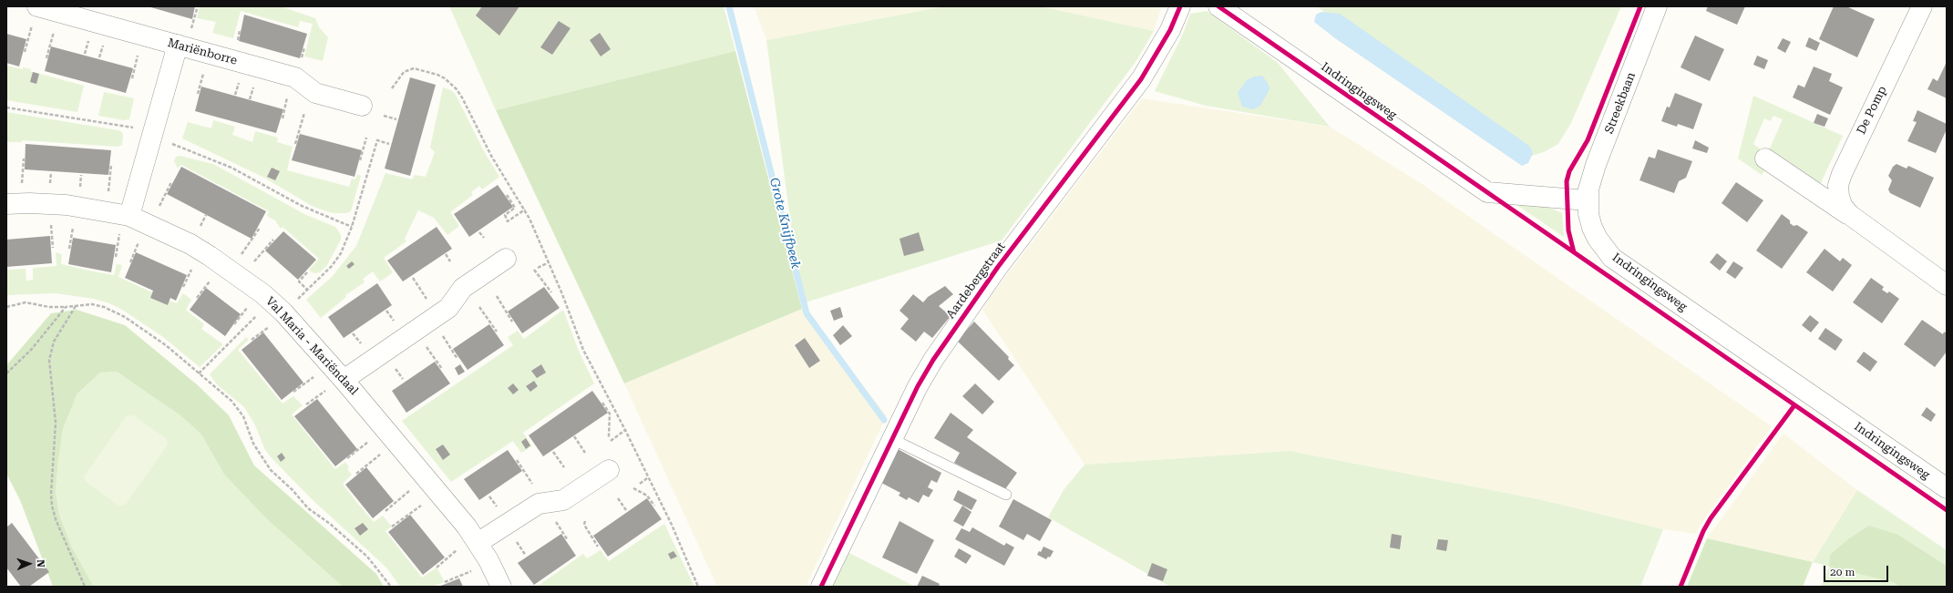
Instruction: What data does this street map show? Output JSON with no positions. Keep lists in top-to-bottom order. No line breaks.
{"streets":{"street":["Mariënborre","Indringingsweg","Streekbaan","De Pomp","Aardebergstraat","Val Maria - Mariëndaal"]},"crossings":[["Indringingsweg","Streekbaan"]],"water":["Grote Knijfbeek"],"scale_bar":"20 m","north":"right"}
